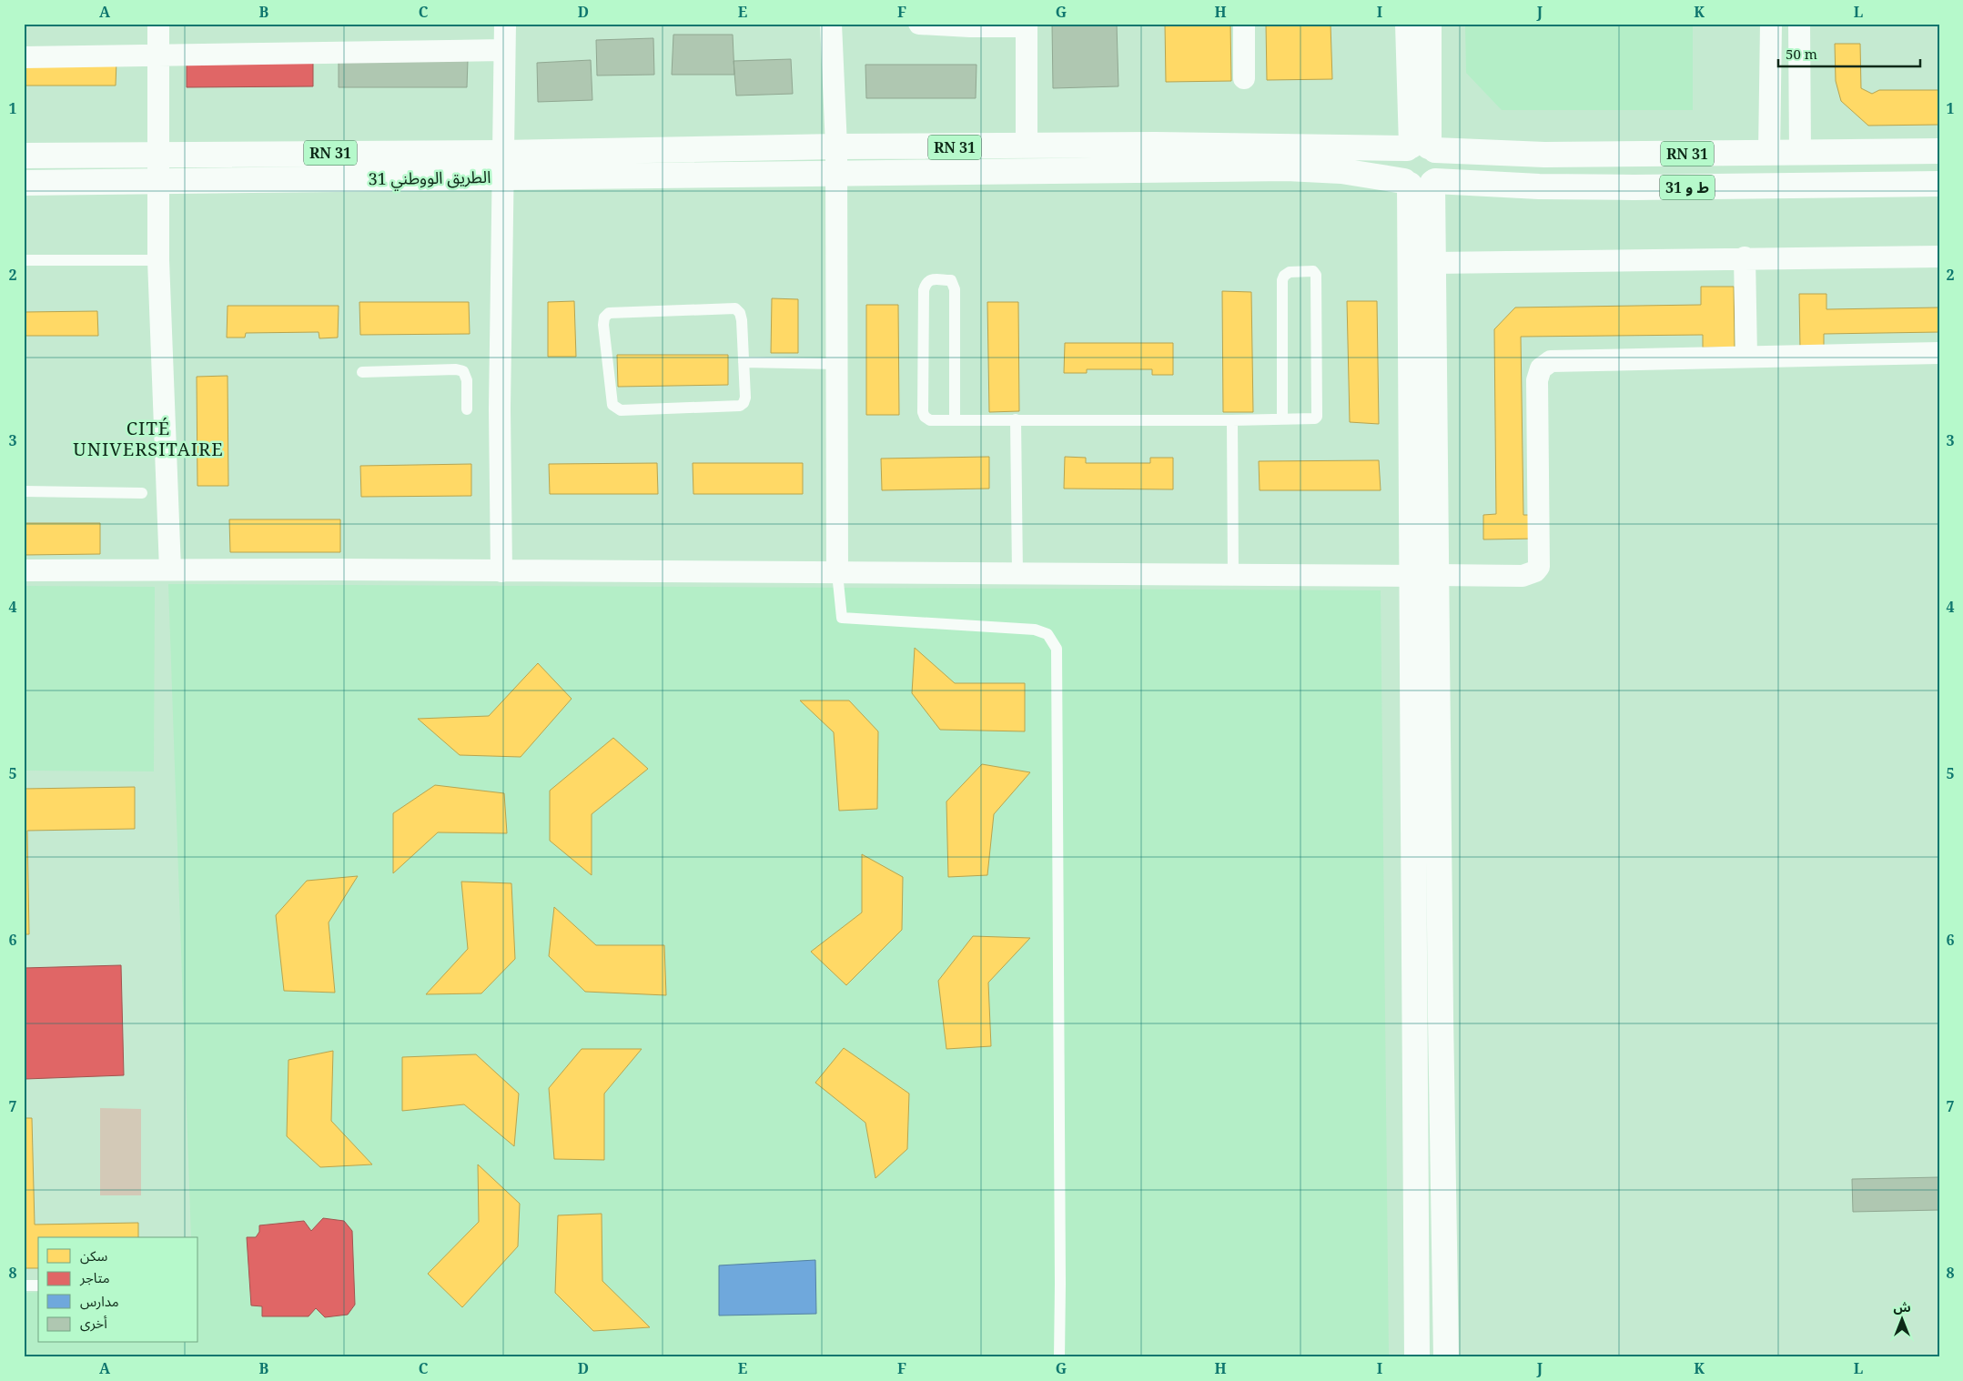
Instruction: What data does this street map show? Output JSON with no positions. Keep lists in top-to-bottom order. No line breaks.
{"streets":{"main road":["RN 31","الطريق الووطني 31","ط و 31"]},"crossings":[["RN 31","الطريق الووطني 31"],["RN 31","ط و 31"],["الطريق الووطني 31","ط و 31"]],"districts":["CITÉ UNIVERSITAIRE"],"legend":["سكن","متاجر","مدارس","أخرى"],"scale_bar":"50 m","north":"top","grid":{"columns":["A","B","C","D","E","F","G","H","I","J","K","L"],"rows":["1","2","3","4","5","6","7","8"]}}
